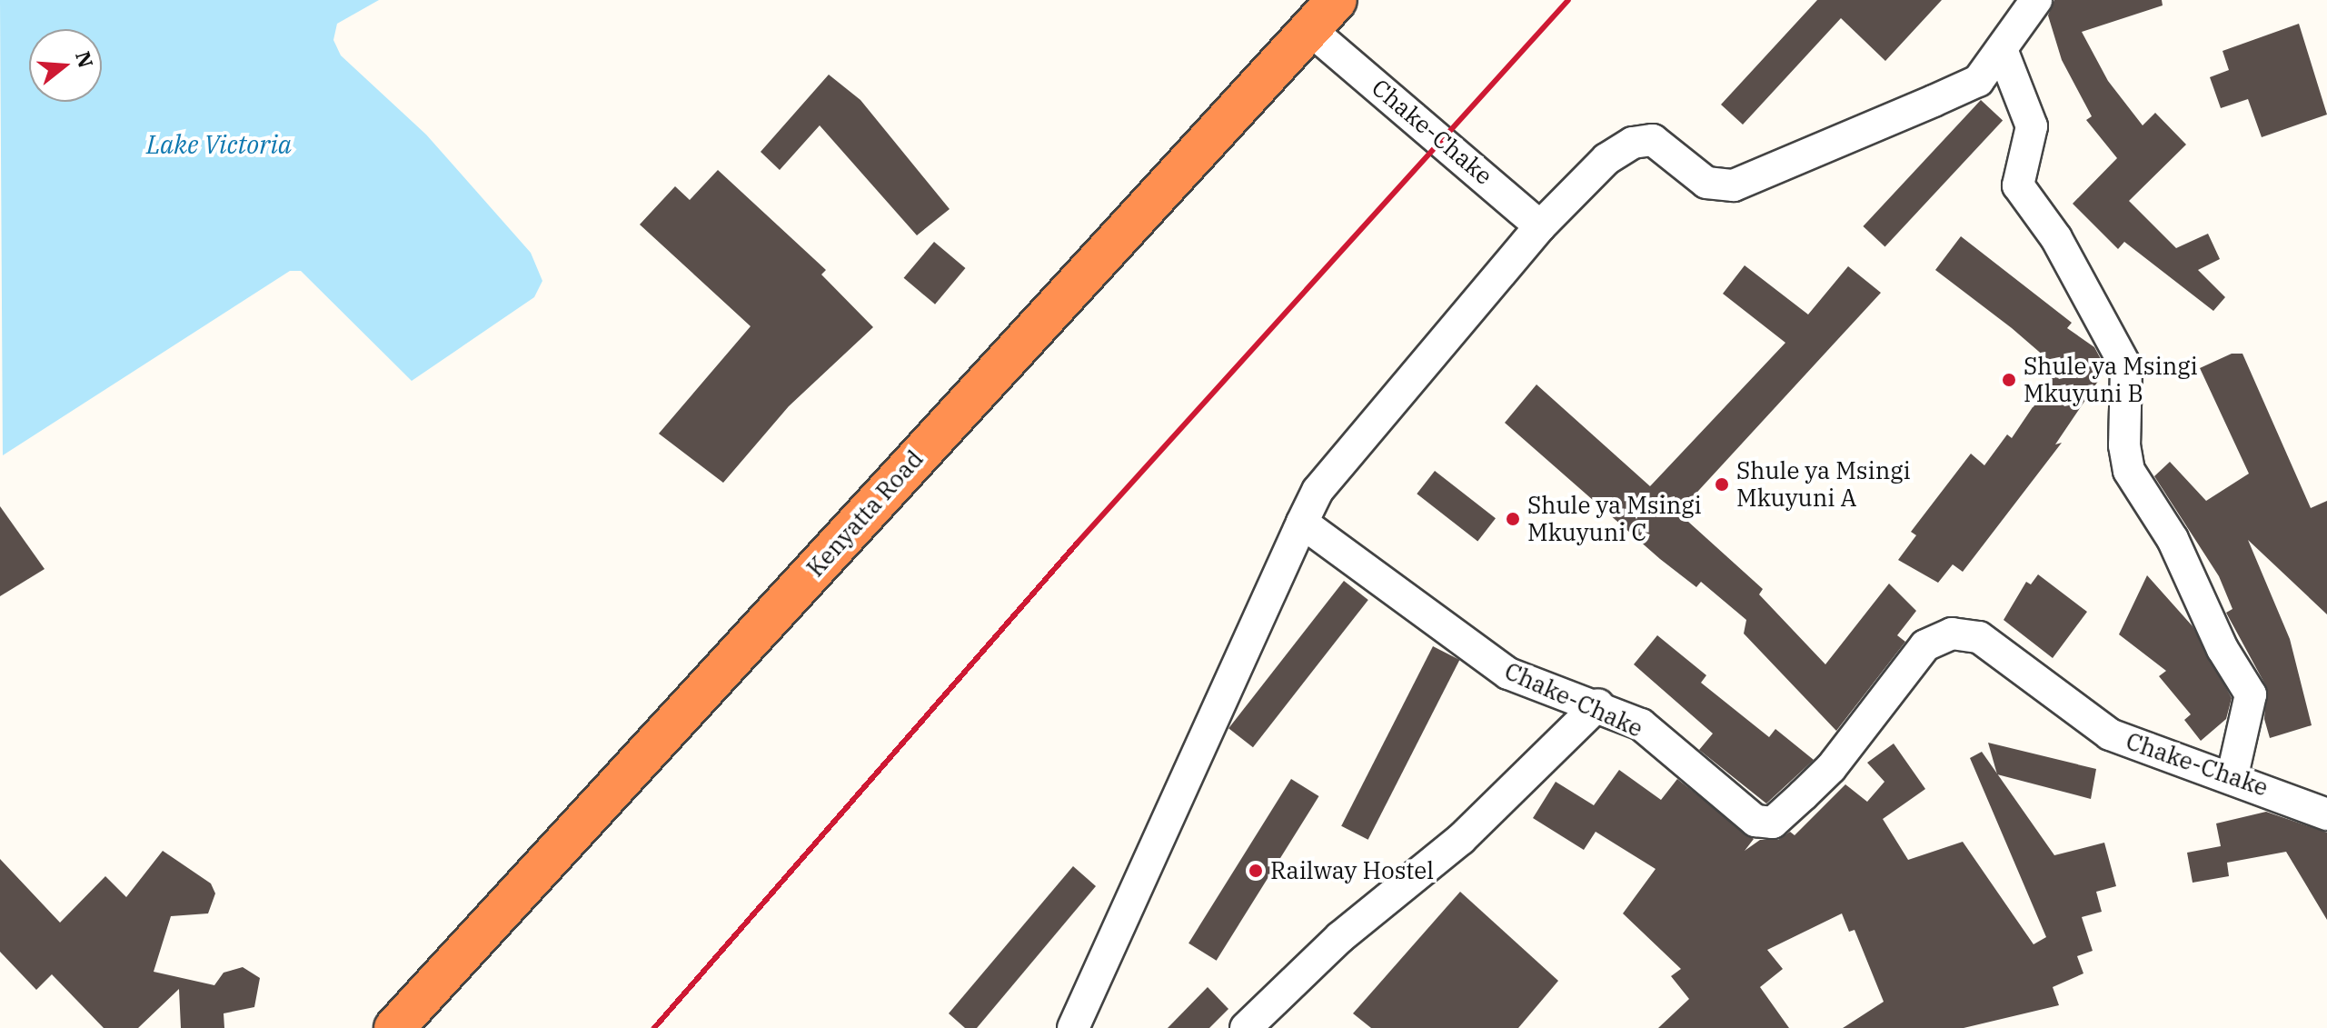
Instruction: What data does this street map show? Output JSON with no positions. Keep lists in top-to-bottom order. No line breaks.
{"streets":{"highway":["Kenyatta Road"],"street":["Chake-Chake"]},"crossings":[["Chake-Chake","Kenyatta Road"]],"water":["Lake Victoria"],"places":["Shule ya Msingi Mkuyuni B","Shule ya Msingi Mkuyuni A","Shule ya Msingi Mkuyuni C","Railway Hostel"],"north":"right"}
